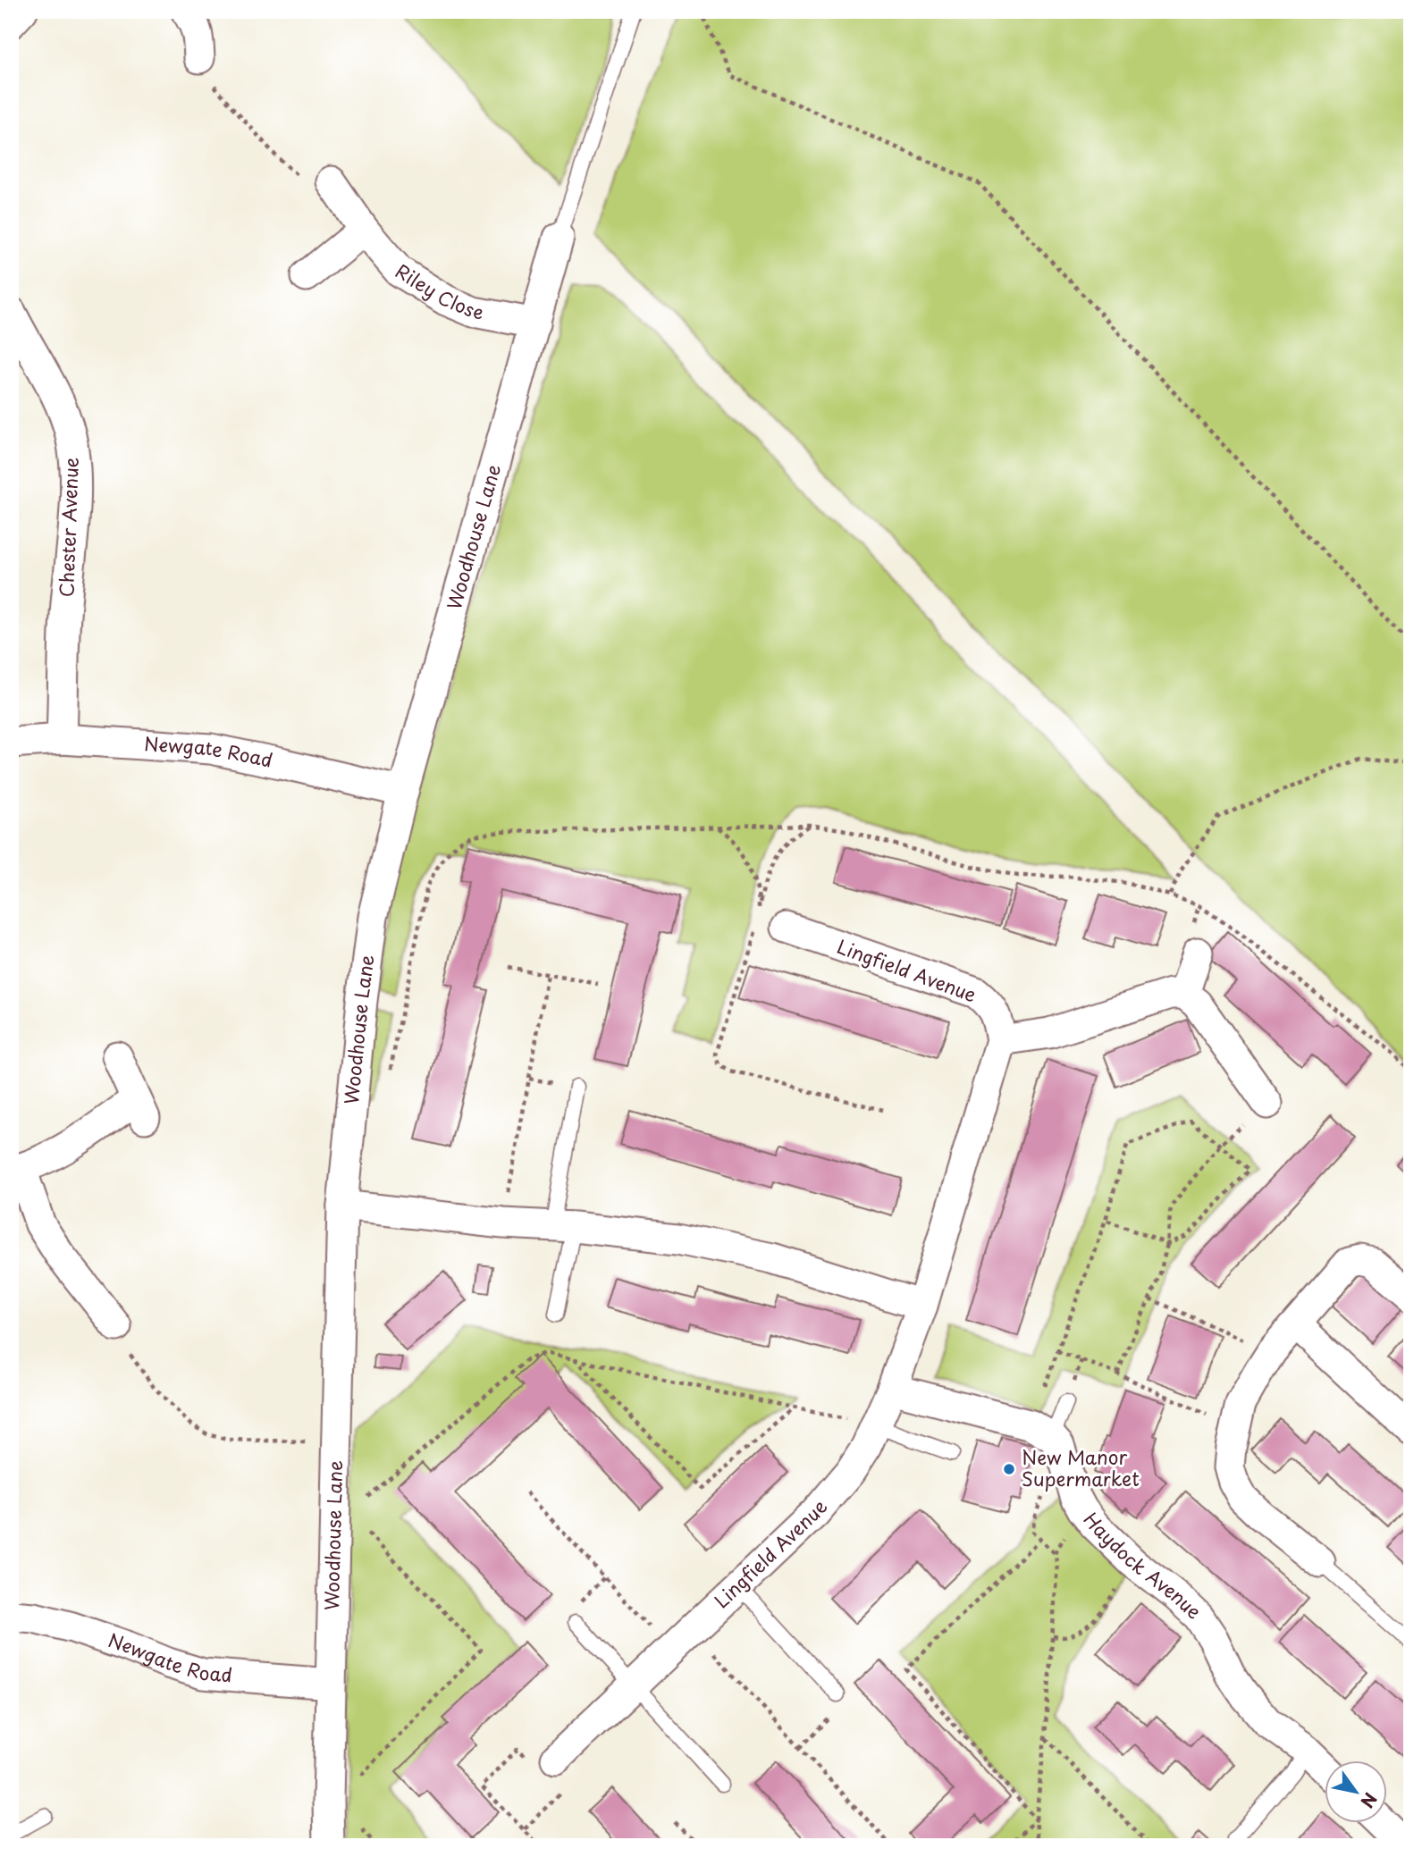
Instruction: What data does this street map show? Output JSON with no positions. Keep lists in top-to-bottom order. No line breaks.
{"streets":{"street":["Riley Close","Chester Avenue","Woodhouse Lane","Newgate Road","Lingfield Avenue","Haydock Avenue"]},"crossings":[["Riley Close","Woodhouse Lane"],["Chester Avenue","Newgate Road"],["Woodhouse Lane","Newgate Road"]],"places":["New Manor Supermarket"],"north":"bottom right"}
